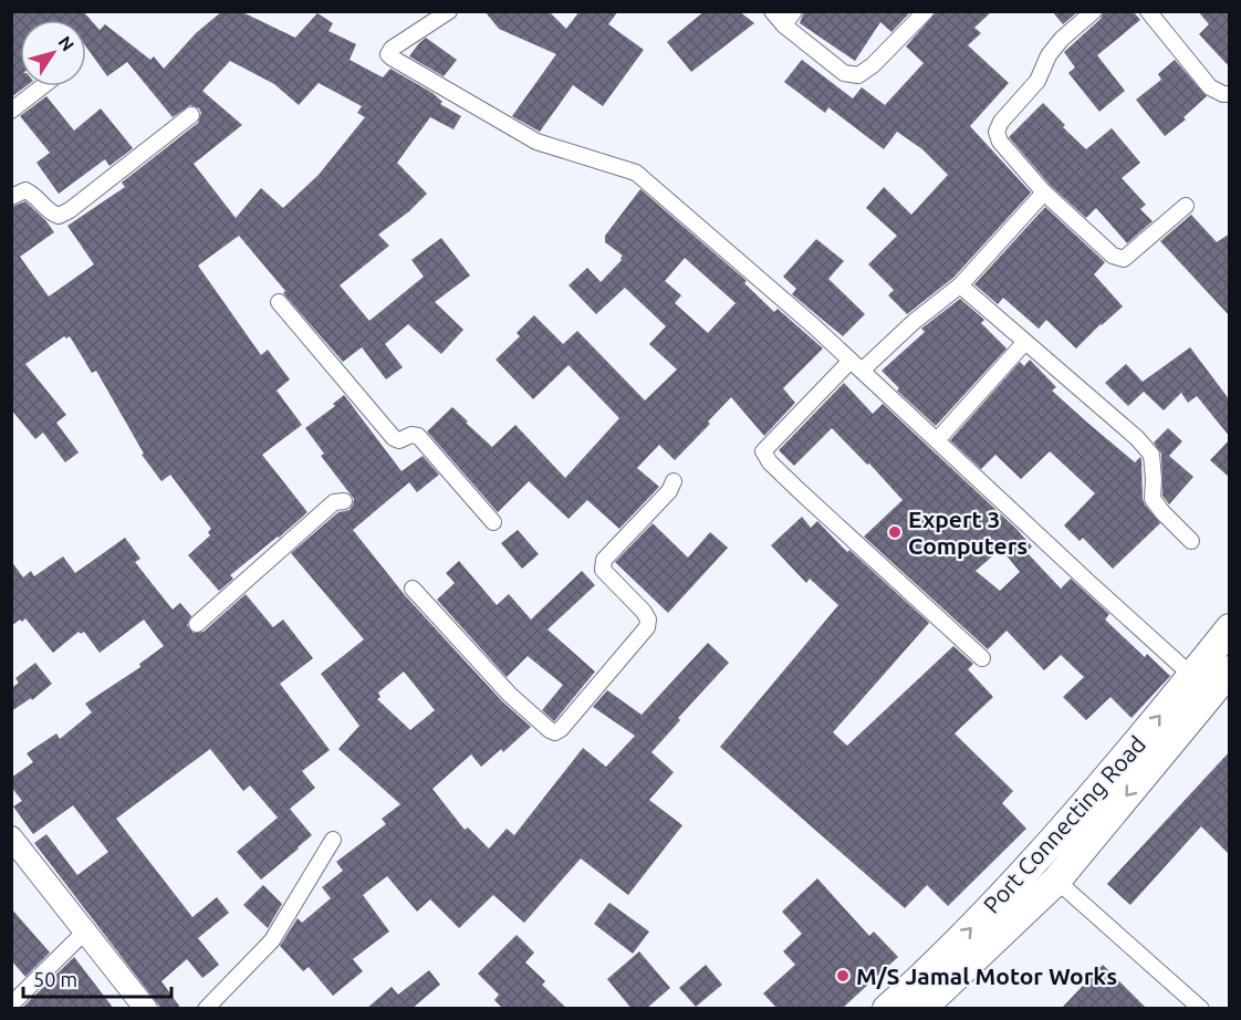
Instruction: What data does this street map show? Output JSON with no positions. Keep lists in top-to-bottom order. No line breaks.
{"streets":{"highway":["Port Connecting Road"]},"places":["Expert 3 Computers","M/S Jamal Motor Works"],"scale_bar":"50 m","north":"top right"}
